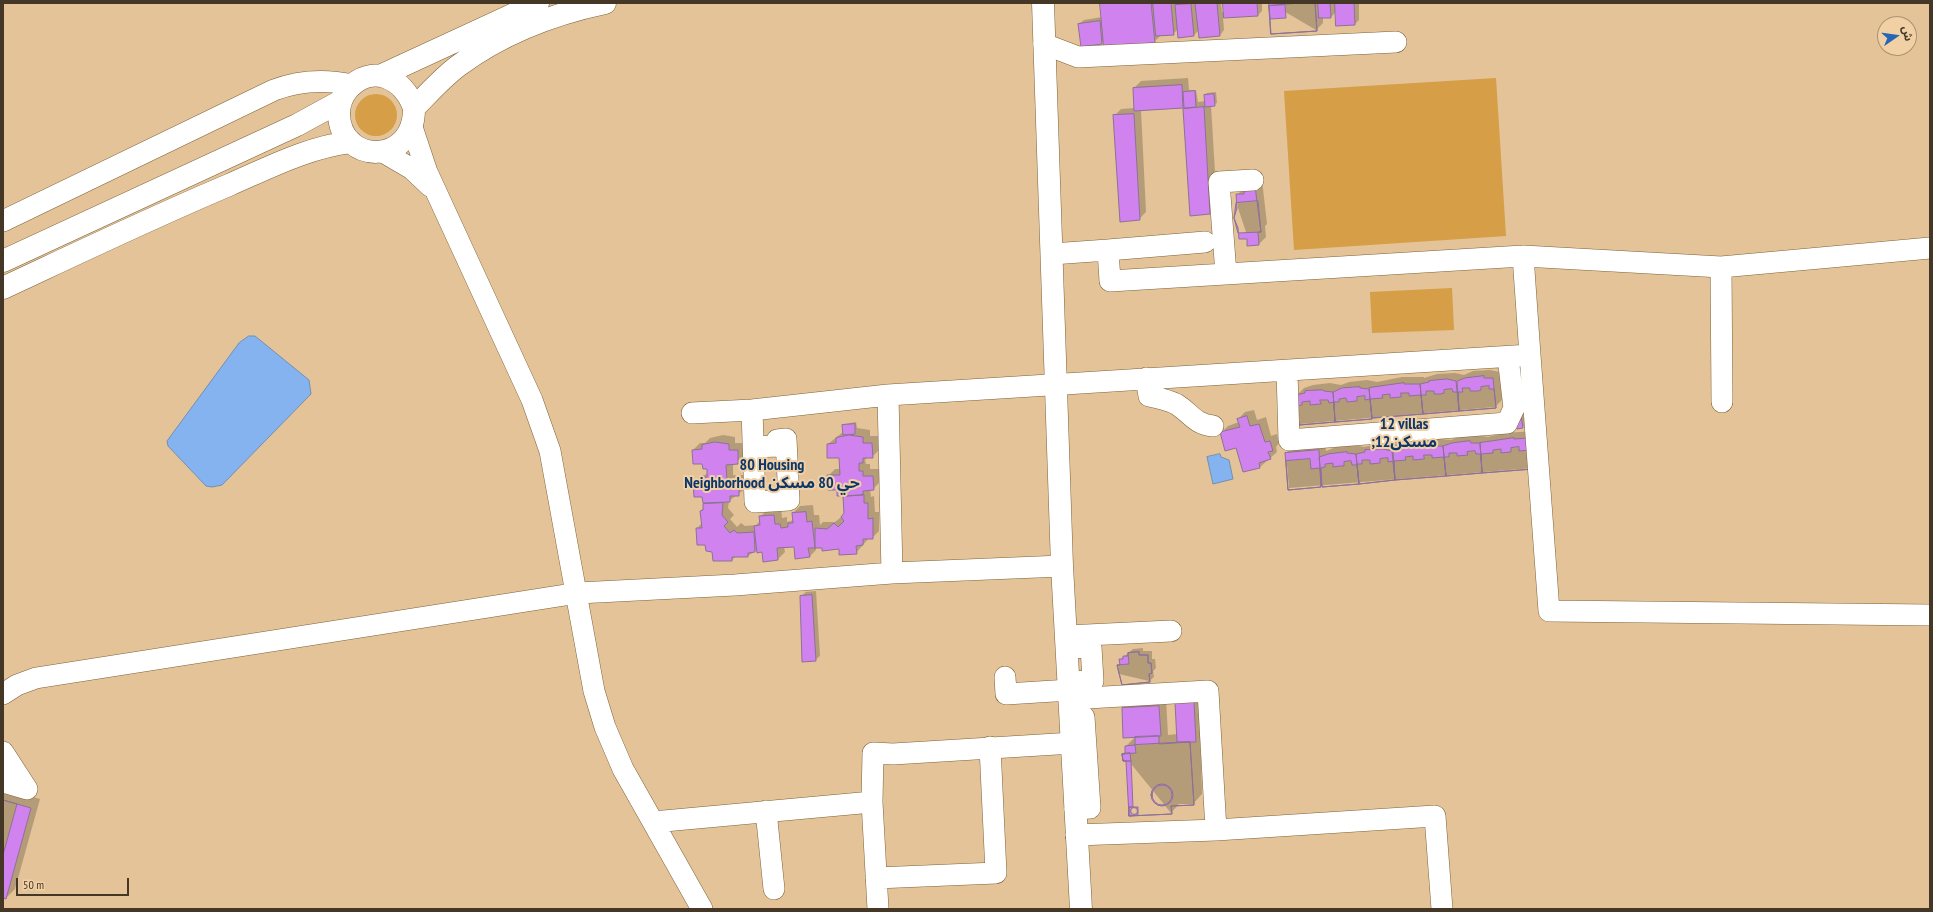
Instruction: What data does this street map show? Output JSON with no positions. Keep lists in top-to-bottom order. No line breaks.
{"districts":["12 villas ;12مسكن","80 Housing Neighborhood حي 80 مسكن"],"scale_bar":"50 m","north":"right"}
